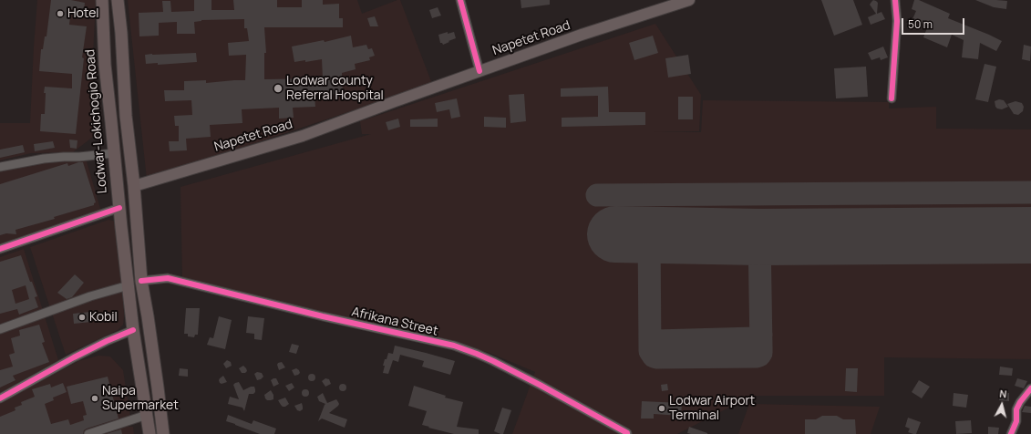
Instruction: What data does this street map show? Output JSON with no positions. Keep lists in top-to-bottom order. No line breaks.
{"streets":{"highway":["Lodwar-Lokichogio Road"],"main road":["Napetet Road"],"street":["Afrikana Street"]},"places":["Hotel","Lodwar county Referral Hospital","Kobil","Naipa Supermarket","Lodwar Airport Terminal"],"scale_bar":"50 m","north":"top"}
